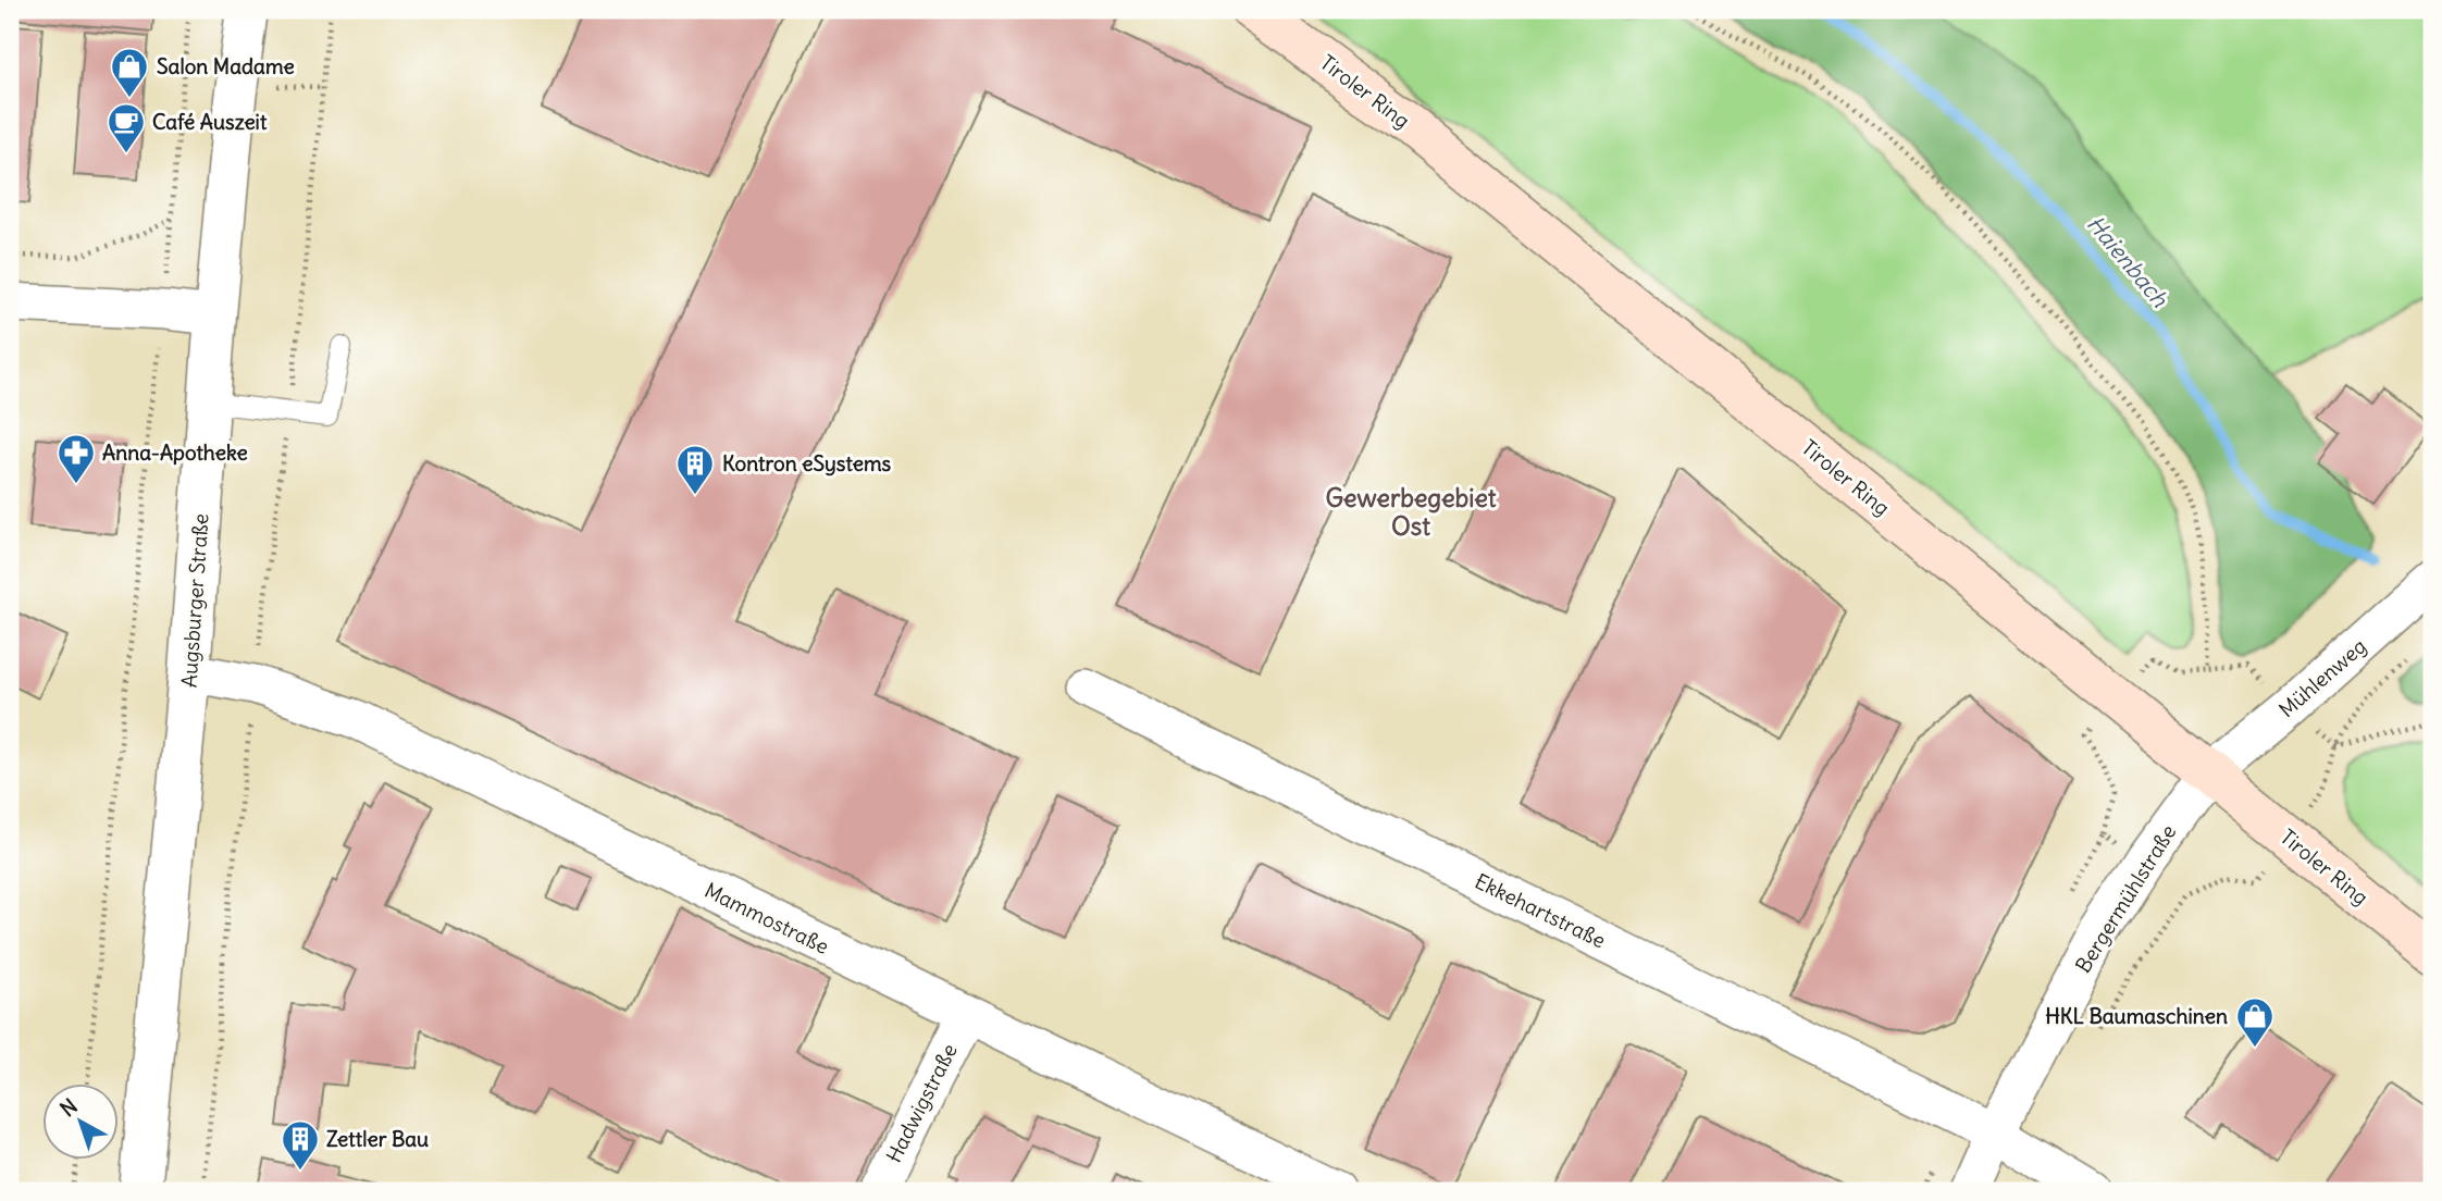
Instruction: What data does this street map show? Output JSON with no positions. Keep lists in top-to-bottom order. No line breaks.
{"streets":{"main road":["Tiroler Ring"],"street":["Augsburger Straße","Mühlenweg","Bergermühlstraße","Ekkehartstraße","Mammostraße","Hadwigstraße"]},"crossings":[["Tiroler Ring","Mühlenweg"],["Tiroler Ring","Bergermühlstraße"],["Augsburger Straße","Mammostraße"],["Mühlenweg","Bergermühlstraße"],["Bergermühlstraße","Ekkehartstraße"],["Mammostraße","Hadwigstraße"]],"districts":["Gewerbegebiet Ost"],"water":["Haienbach"],"places":{"shop":["Salon Madame","HKL Baumaschinen"],"cafe":["Café Auszeit"],"pharmacy":["Anna-Apotheke"],"building":["Kontron eSystems","Zettler Bau"]},"north":"top left"}
